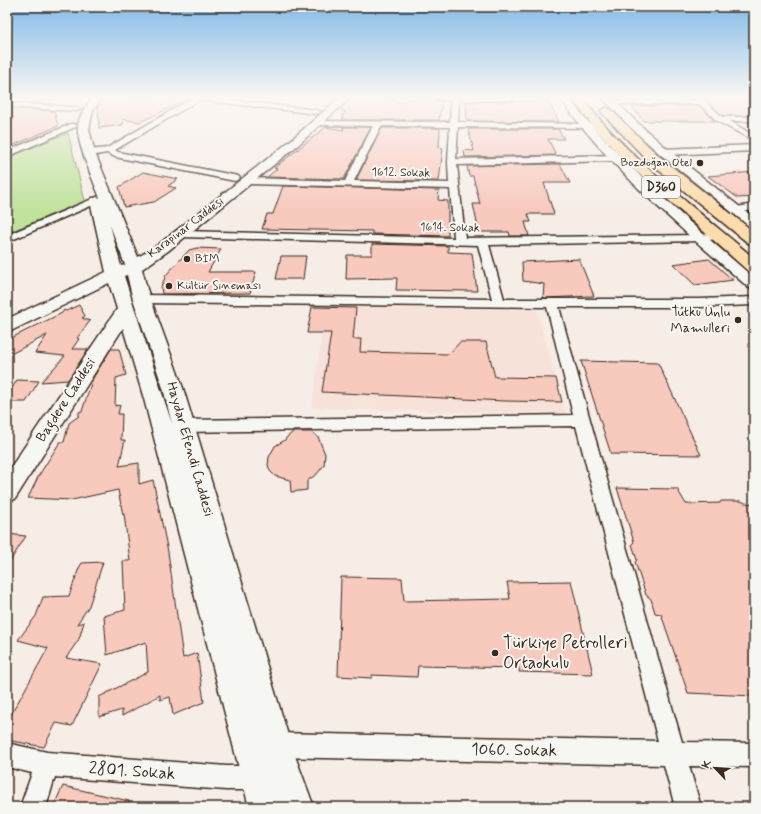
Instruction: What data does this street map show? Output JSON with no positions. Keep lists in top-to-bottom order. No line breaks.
{"streets":{"highway":["D360"],"main road":["Karapınar Caddesi","Bagdere Caddesi","Haydar Efendi Caddesi"],"street":["1612. Sokak","1614. Sokak","1060. Sokak","2801. Sokak"]},"crossings":[["1612. Sokak","Karapınar Caddesi"],["1612. Sokak","Haydar Efendi Caddesi"],["D360","1614. Sokak"],["Karapınar Caddesi","1614. Sokak"],["Karapınar Caddesi","Haydar Efendi Caddesi"],["Bagdere Caddesi","Haydar Efendi Caddesi"],["Haydar Efendi Caddesi","1060. Sokak"],["Haydar Efendi Caddesi","2801. Sokak"]],"places":["Bozdoğan Otel","BİM","Kültür Sineması","Tutku Unlu Mamulleri","Türkiye Petrolleri Ortaokulu"],"north":"top left"}
